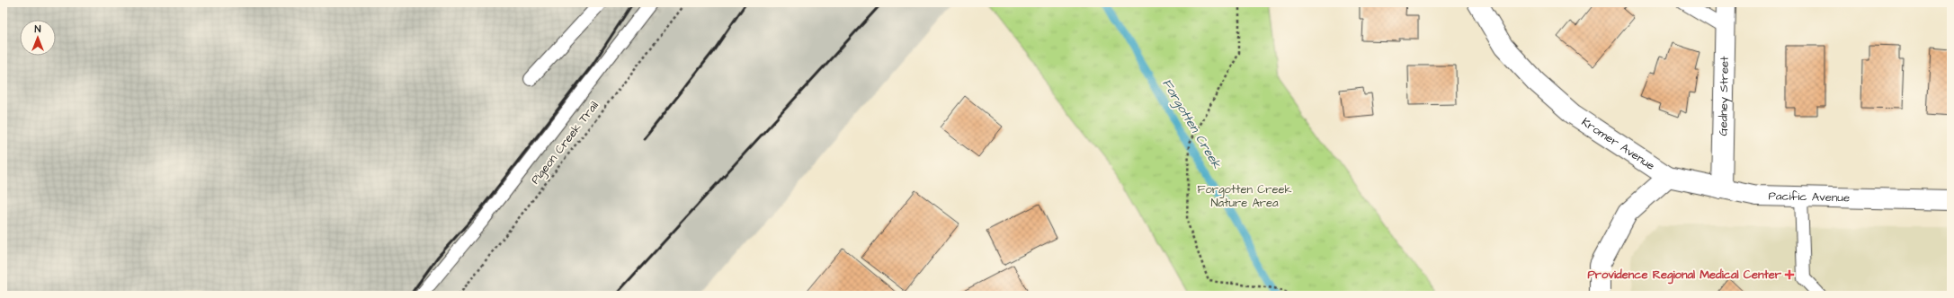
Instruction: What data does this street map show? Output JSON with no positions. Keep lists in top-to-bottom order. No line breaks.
{"streets":{"street":["Gedney Street","Kromer Avenue","Pacific Avenue"],"path":["Pigeon Creek Trail"]},"crossings":[["Gedney Street","Pacific Avenue"],["Kromer Avenue","Pacific Avenue"]],"water":["Forgotten Creek"],"parks":["Forgotten Creek Nature Area"],"places":{"health":["Providence Regional Medical Center"]},"north":"top"}
